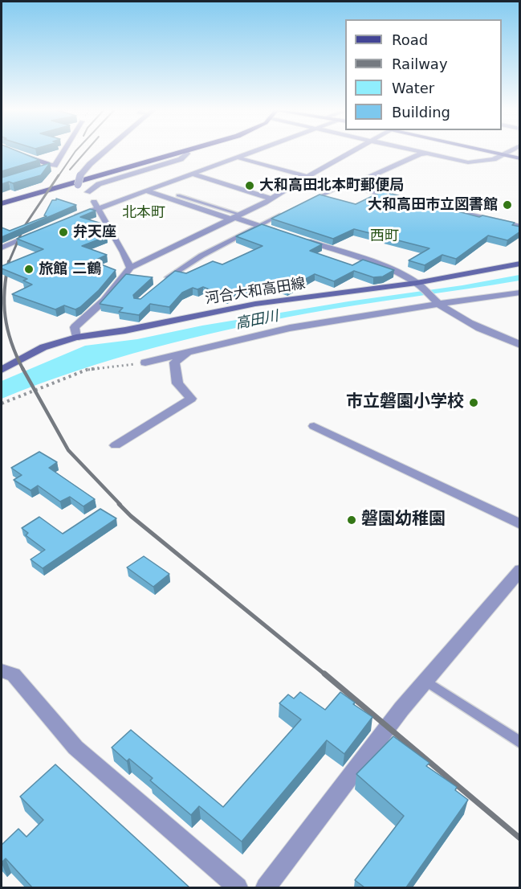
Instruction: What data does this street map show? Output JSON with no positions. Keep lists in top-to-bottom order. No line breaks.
{"streets":{"main road":["河合大和高田線"]},"districts":["北本町","西町"],"water":["高田川"],"places":["大和高田北本町郵便局","大和高田市立図書館","弁天座","旅館 二鶴","市立磐園小学校","磐園幼稚園"],"legend":["Road","Railway","Water","Building"]}
